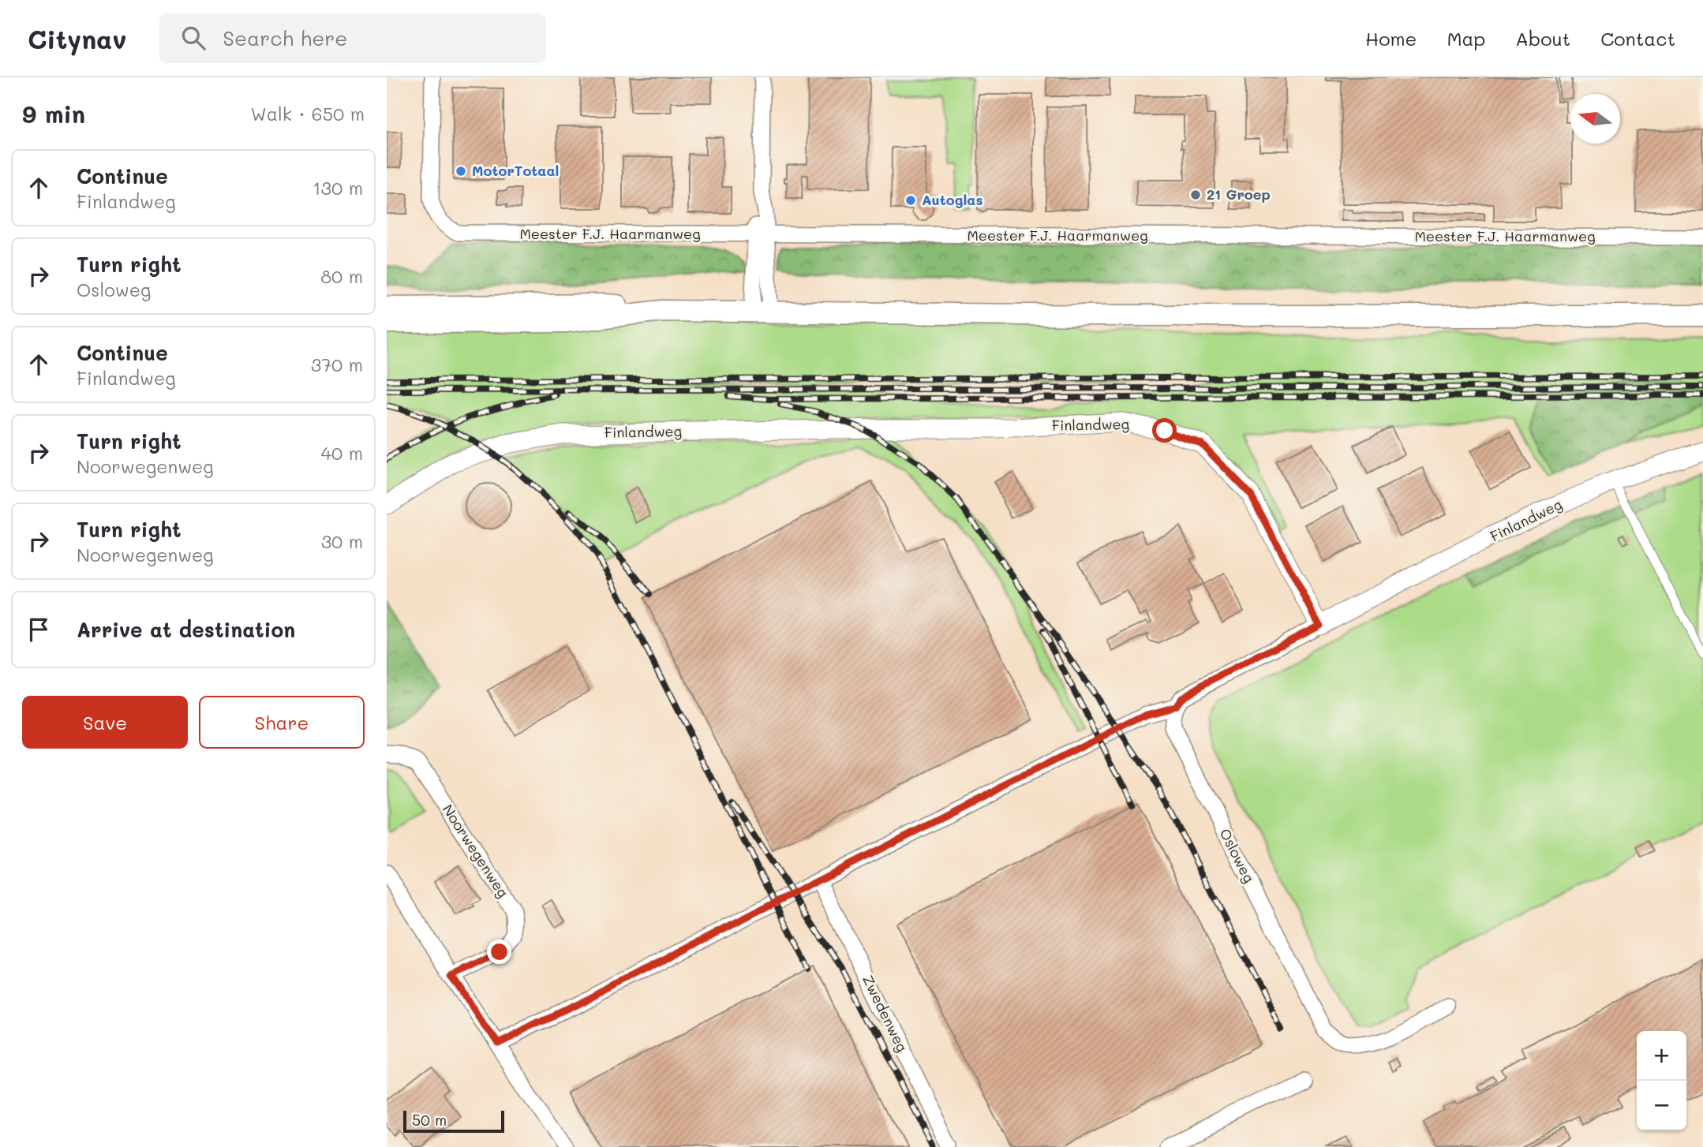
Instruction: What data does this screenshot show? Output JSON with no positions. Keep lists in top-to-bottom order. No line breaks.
{"streets":{"street":["Meester F.J. Haarmanweg","Finlandweg","Noorwegenweg","Osloweg","Zwedenweg"]},"places":["MotorTotaal","21 Groep","Autoglas"],"scale_bar":"50 m","north":"left","page":{"header":"Citynav","search":"Search here","nav":["Home","Map","About","Contact"],"heading":["9 min","Walk · 650 m"],"list":[["Continue","Finlandweg","130 m"],["Turn right","Osloweg","80 m"],["Continue","Finlandweg","370 m"],["Turn right","Noorwegenweg","40 m"],["Turn right","Noorwegenweg","30 m"],"Arrive at destination"],"buttons":["Save","Share"],"map_buttons":["+","−"],"scale":"50 m"}}
